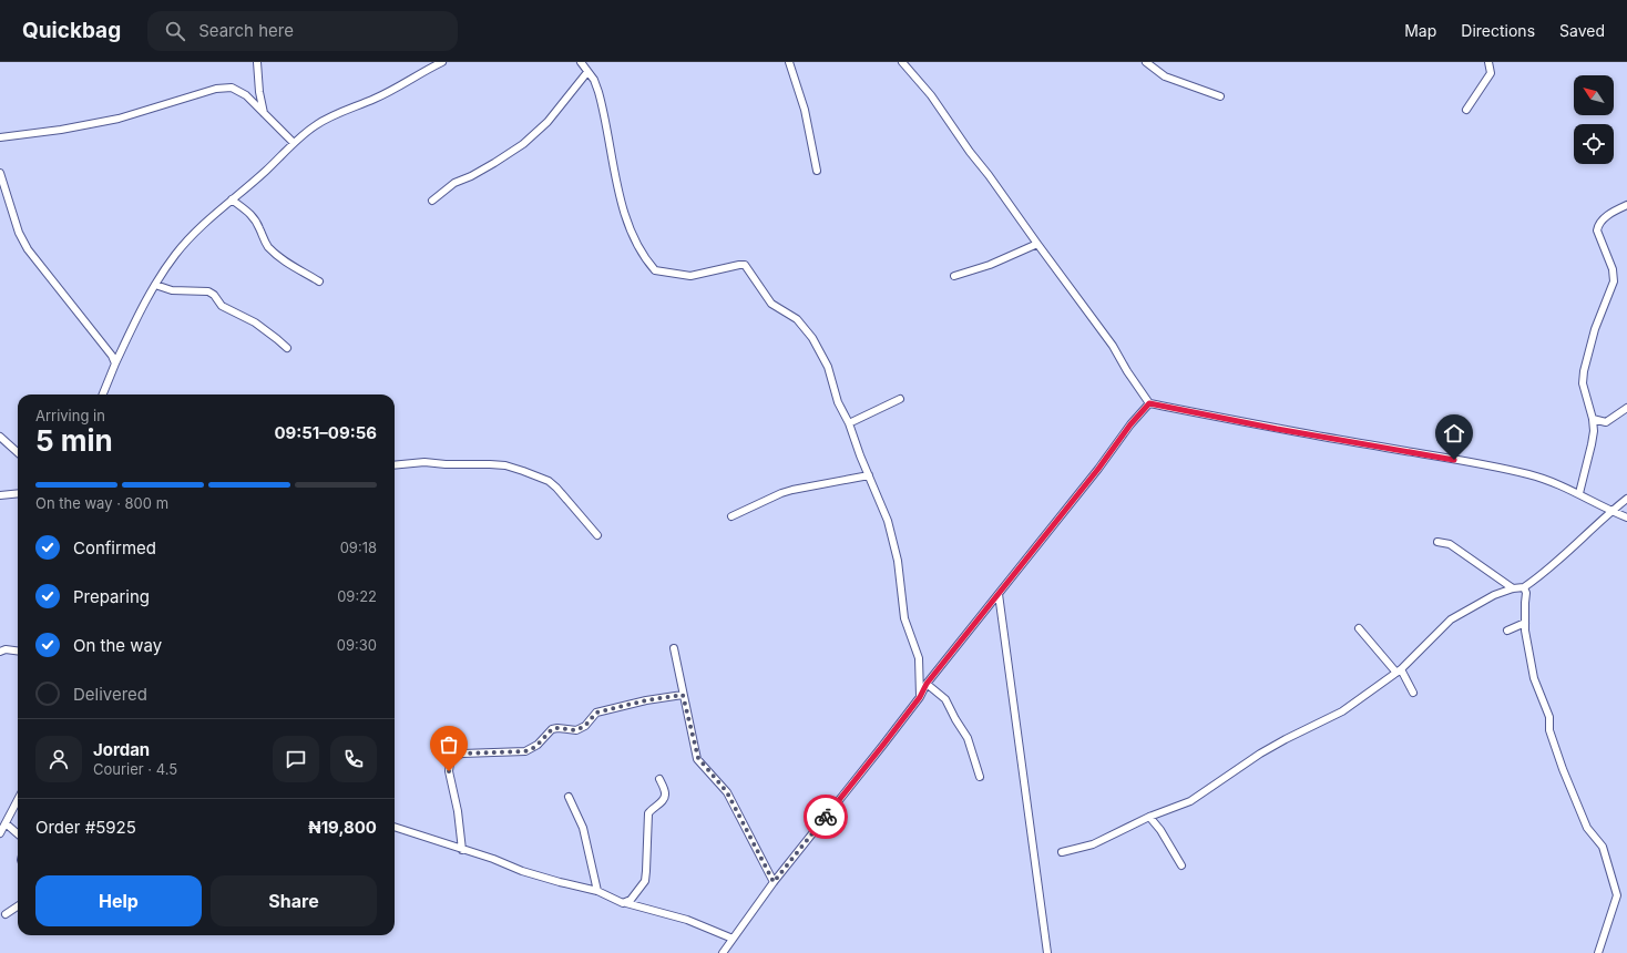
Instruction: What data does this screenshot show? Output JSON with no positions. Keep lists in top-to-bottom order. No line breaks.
{"north":"top left","page":{"header":"Quickbag","search":"Search here","nav":["Map","Directions","Saved"],"heading":["5 min","Arriving in","09:51–09:56"],"panel":["Jordan","Courier · 4.5","Order #5925","₦19,800"],"bar":"On the way · 800 m","list":[["Confirmed","09:18"],["Preparing","09:22"],["On the way","09:30"],"Delivered"],"buttons":["Help","Share"]}}
